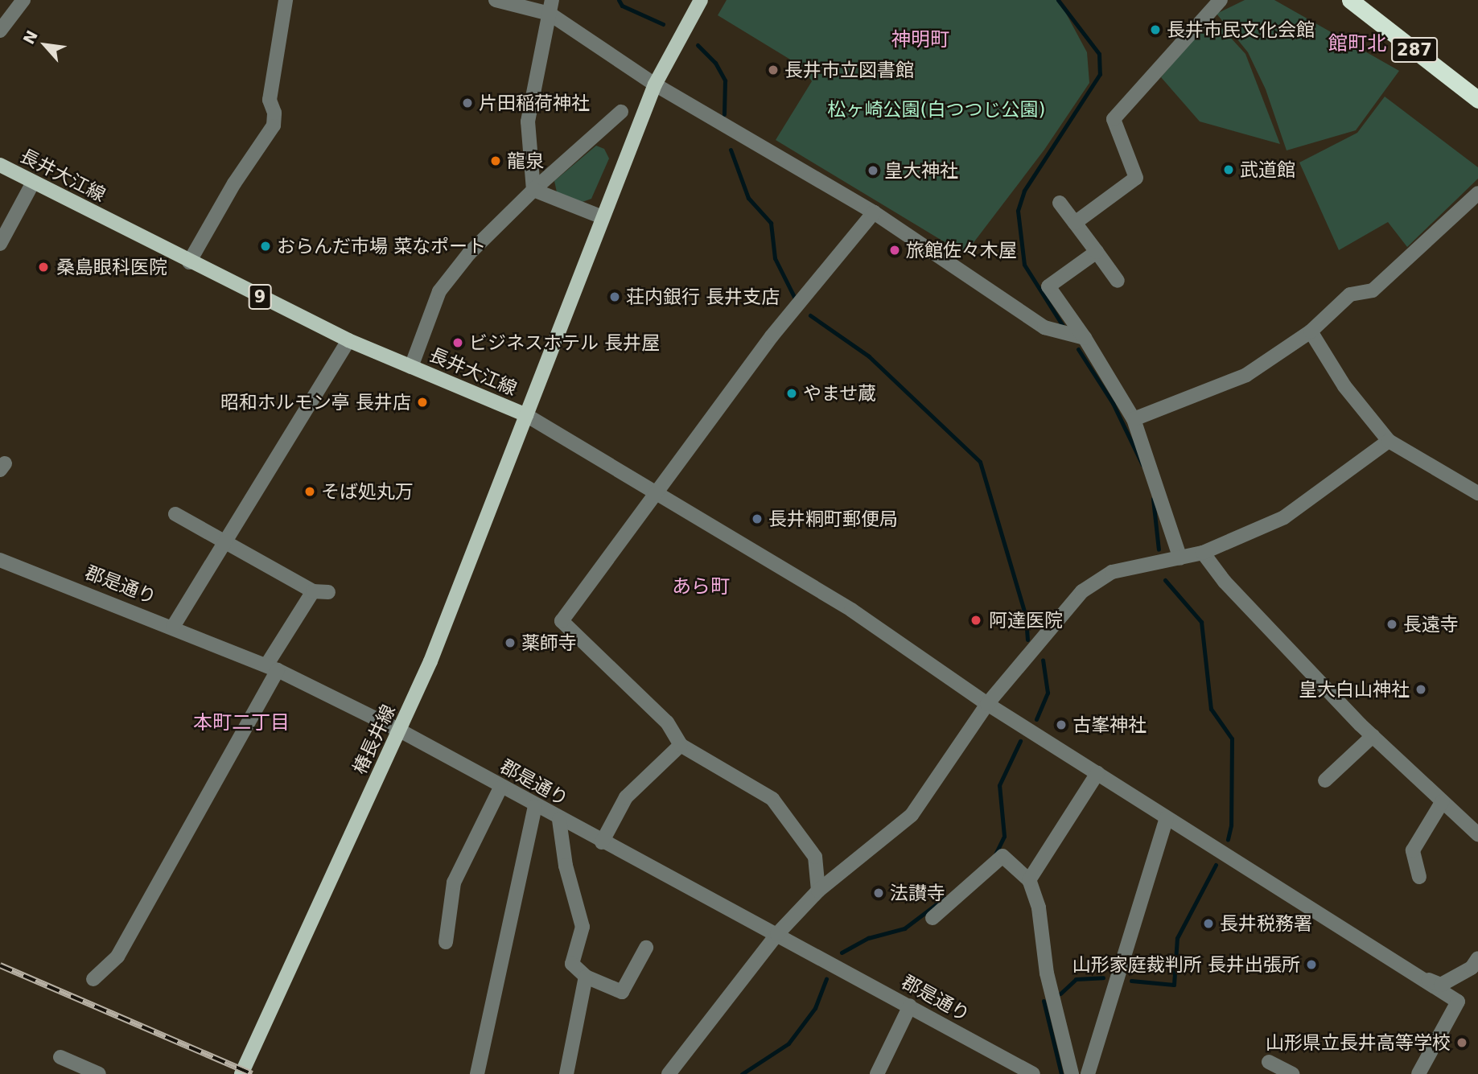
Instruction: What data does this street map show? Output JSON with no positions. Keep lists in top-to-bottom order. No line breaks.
{"streets":{"highway":["287"],"main road":["長井大江線","9","椿長井線"],"street":["郡是通り"]},"crossings":[["長井大江線","椿長井線"],["郡是通り","椿長井線"]],"districts":["神明町","館町北","あら町","本町二丁目"],"parks":["松ヶ崎公園(白つつじ公園)"],"places":["長井市民文化会館","長井市立図書館","片田稲荷神社","龍泉","武道館","皇大神社","おらんだ市場 菜なポート","旅館佐々木屋","桑島眼科医院","荘内銀行 長井支店","ビジネスホテル 長井屋","やませ蔵","昭和ホルモン亭 長井店","そば処丸万","長井粡町郵便局","阿達医院","長遠寺","薬師寺","皇大白山神社","古峯神社","法讃寺","長井税務署","山形家庭裁判所 長井出張所","山形県立長井高等学校"],"north":"top left"}
